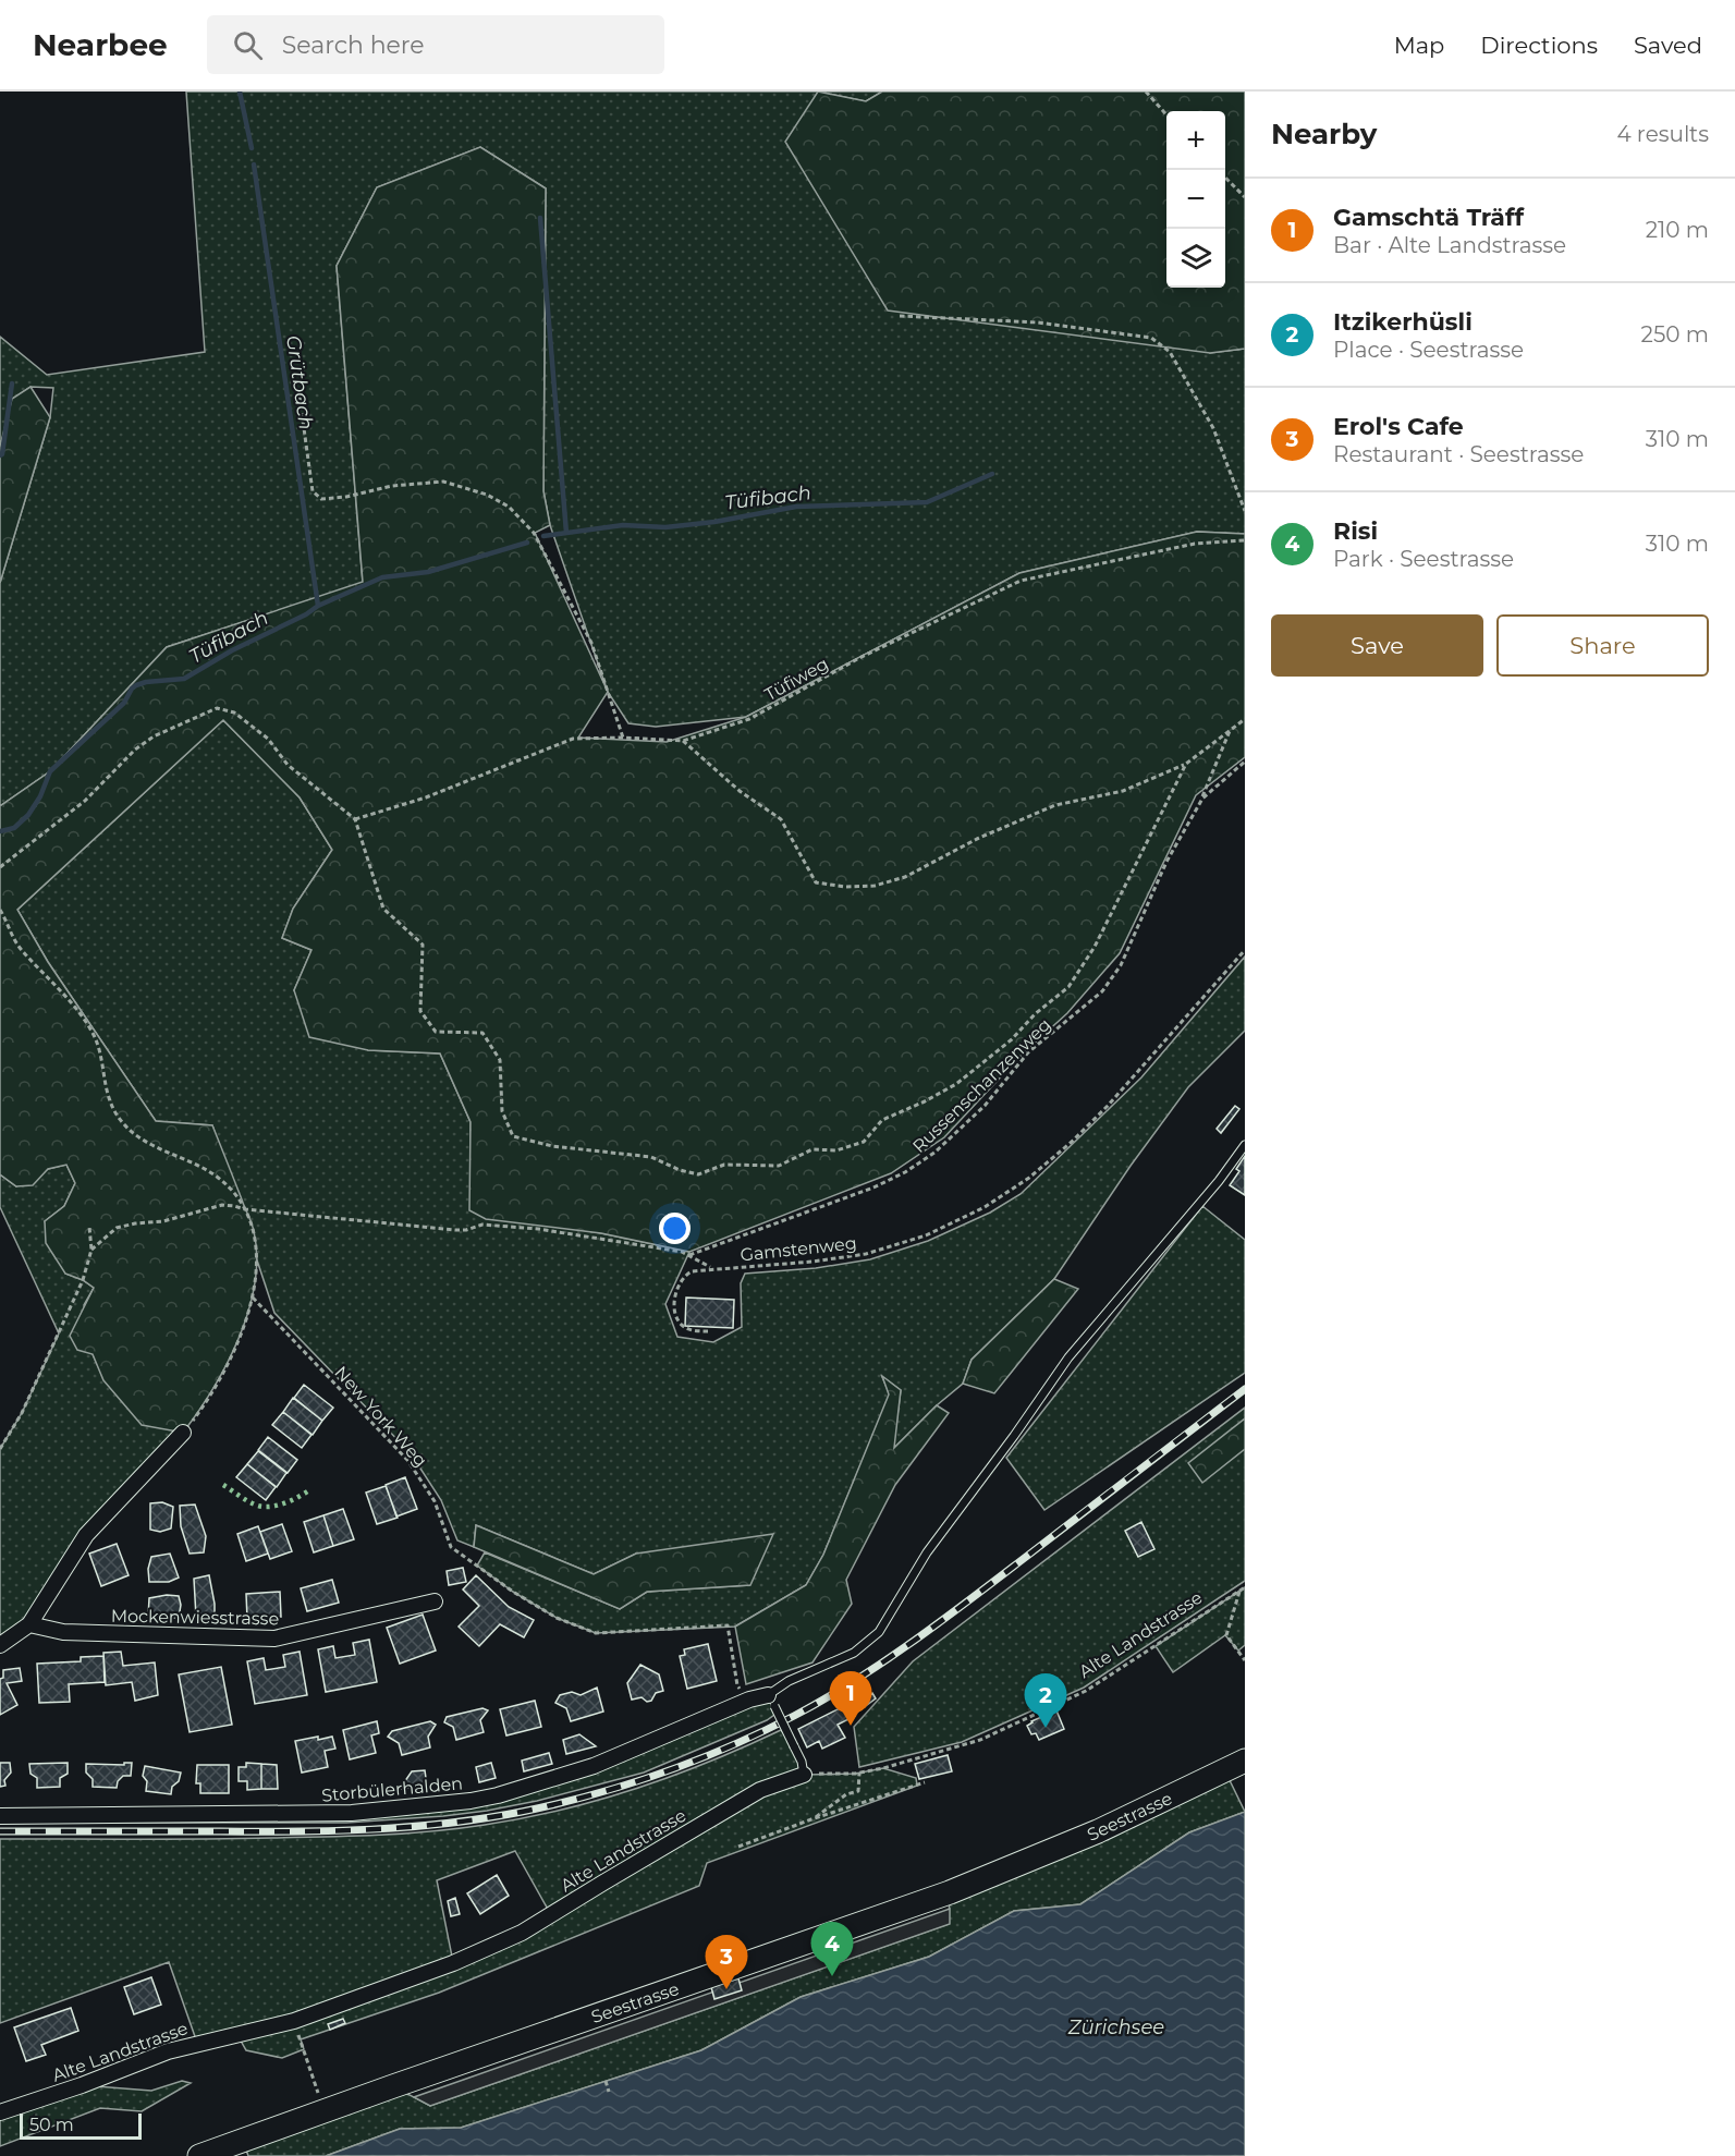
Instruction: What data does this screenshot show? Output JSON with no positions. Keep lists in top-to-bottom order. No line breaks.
{"streets":{"main road":["Seestrasse"],"street":["Mockenwiesstrasse","Alte Landstrasse","Storbülerhalden"],"path":["Tüfiweg","Russenschanzenweg","Gamstenweg","New York Weg"]},"crossings":[["New York Weg","Storbülerhalden"]],"water":["Grütbach","Tüfibach","Zürichsee"],"scale_bar":"50 m","page":{"header":"Nearbee","search":"Search here","nav":["Map","Directions","Saved"],"heading":["Nearby","4 results"],"map_buttons":["+","−"],"list":[{"mark":"1","name":"Gamschtä Träff","note":"Bar · Alte Landstrasse","value":"210 m"},{"mark":"2","name":"Itzikerhüsli","note":"Place · Seestrasse","value":"250 m"},{"mark":"3","name":"Erol's Cafe","note":"Restaurant · Seestrasse","value":"310 m"},{"mark":"4","name":"Risi","note":"Park · Seestrasse","value":"310 m"}],"buttons":["Save","Share"],"pins":["1","2","4","3"],"scale":"50 m"}}
